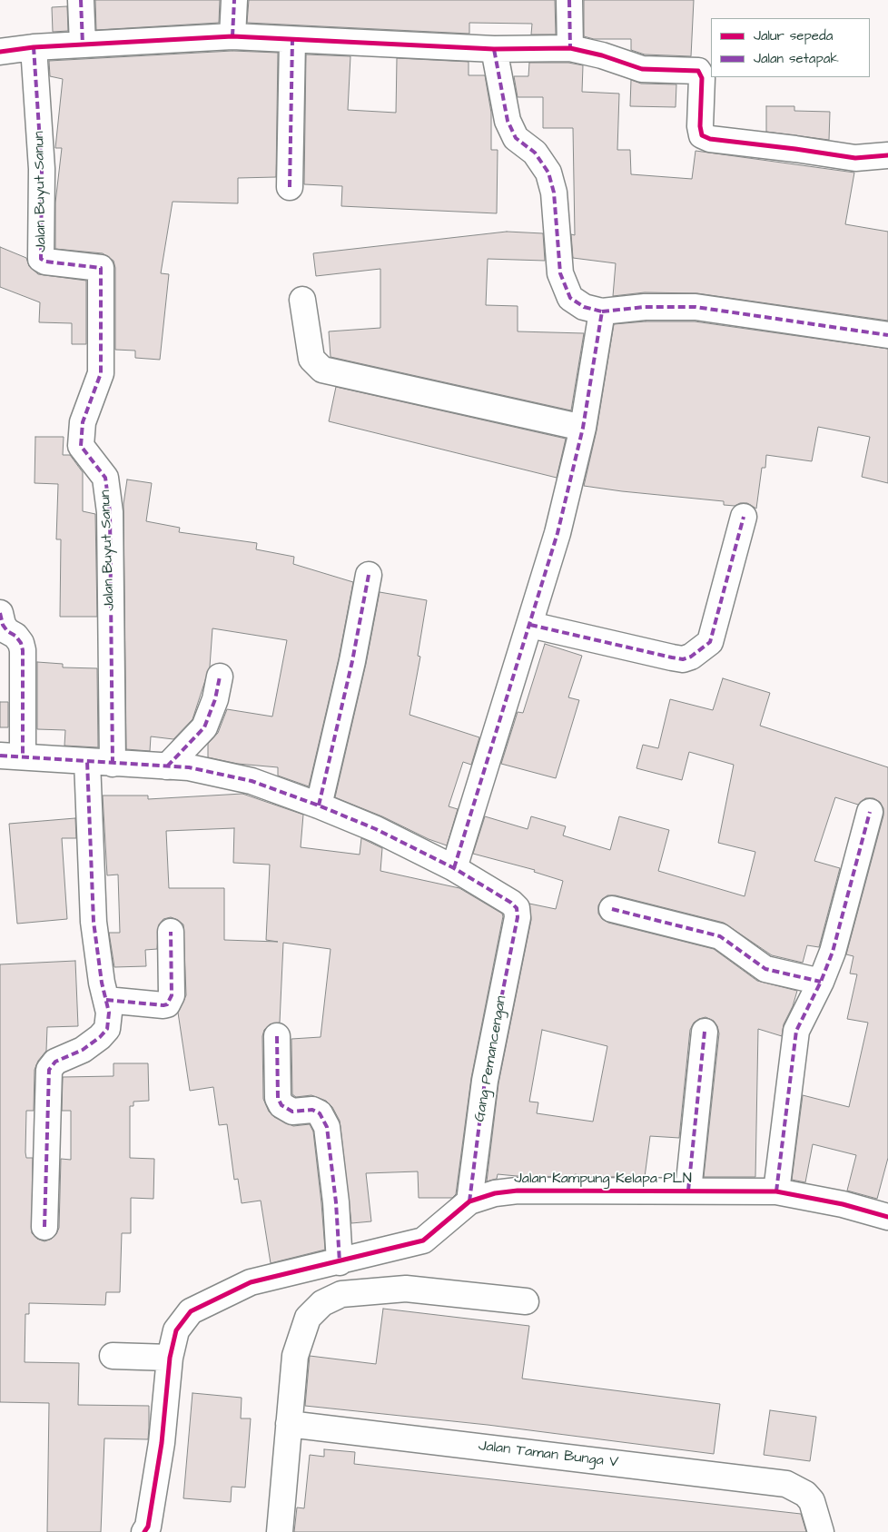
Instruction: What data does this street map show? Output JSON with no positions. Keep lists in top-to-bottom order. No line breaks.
{"streets":{"street":["Jalan Buyut Sanun","Gang Pemancengan","Jalan Kampung Kelapa PLN","Jalan Taman Bunga V"]},"crossings":[["Gang Pemancengan","Jalan Kampung Kelapa PLN"]],"legend":["Jalur sepeda","Jalan setapak"]}
